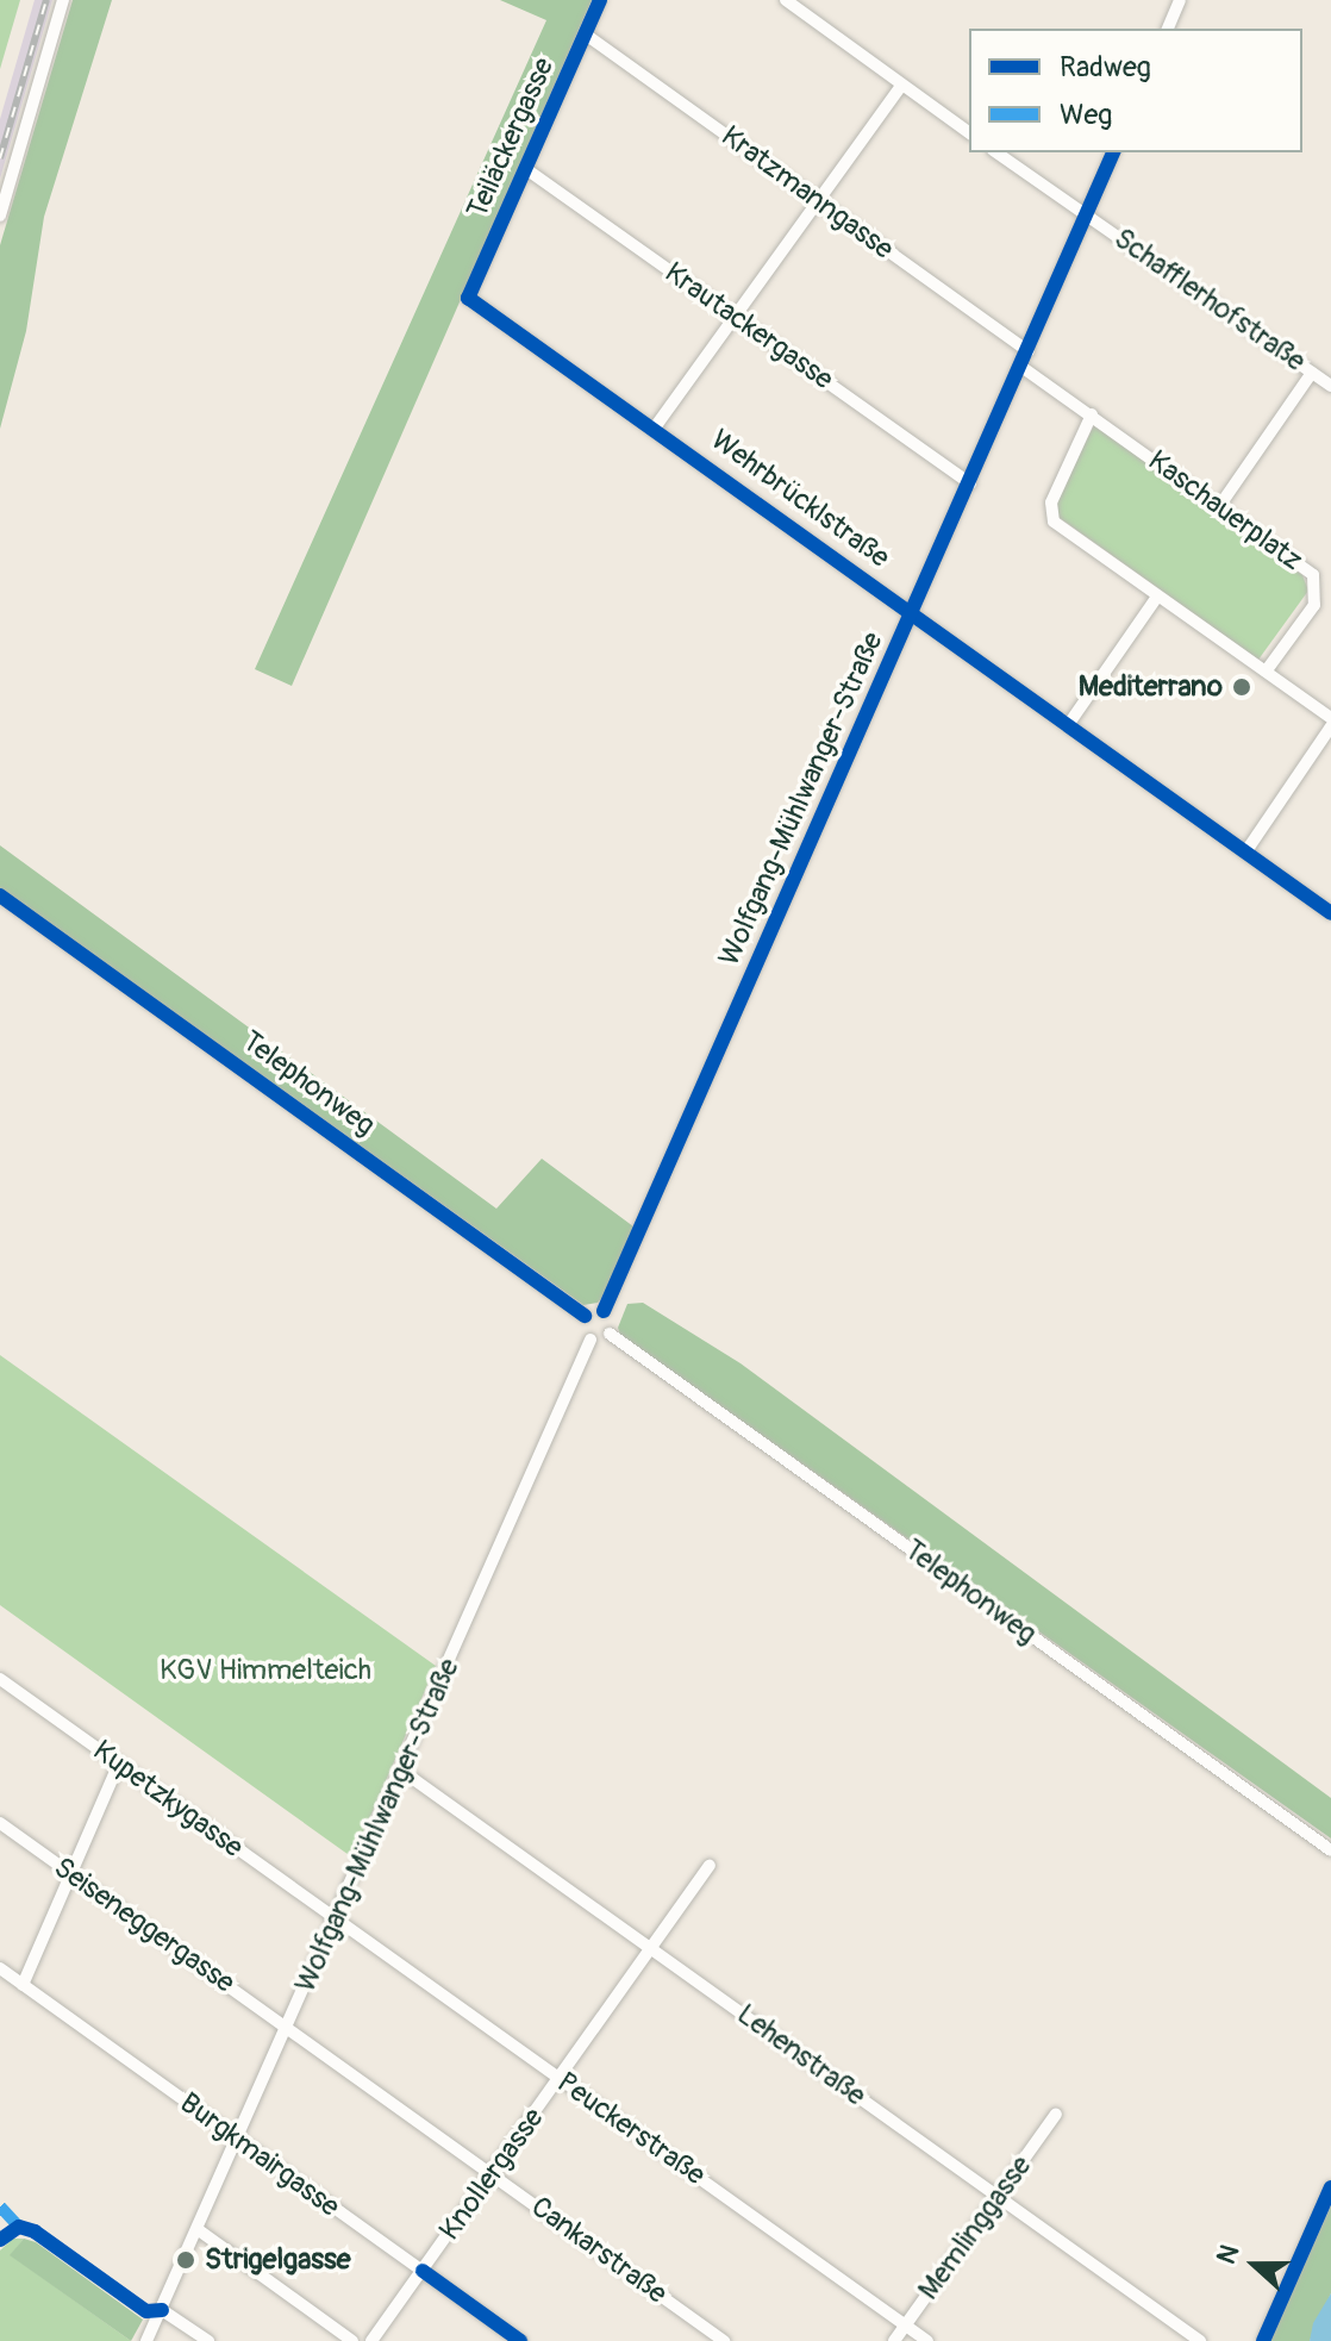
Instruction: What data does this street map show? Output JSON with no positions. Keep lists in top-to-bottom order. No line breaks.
{"streets":{"street":["Teiläckergasse","Kratzmanngasse","Schafflerhofstraße","Krautackergasse","Wehrbrücklstraße","Kaschauerplatz","Wolfgang-Mühlwanger-Straße","Telephonweg","Kupetzkygasse","Seiseneggergasse","Lehenstraße","Peuckerstraße","Burgkmairgasse","Knollergasse","Memlinggasse","Cankarstraße"]},"crossings":[["Teiläckergasse","Kratzmanngasse"],["Teiläckergasse","Krautackergasse"],["Teiläckergasse","Wehrbrücklstraße"],["Kratzmanngasse","Wolfgang-Mühlwanger-Straße"],["Schafflerhofstraße","Wolfgang-Mühlwanger-Straße"],["Krautackergasse","Wolfgang-Mühlwanger-Straße"],["Wehrbrücklstraße","Wolfgang-Mühlwanger-Straße"],["Kaschauerplatz","Wolfgang-Mühlwanger-Straße"],["Wolfgang-Mühlwanger-Straße","Telephonweg"],["Wolfgang-Mühlwanger-Straße","Kupetzkygasse"],["Wolfgang-Mühlwanger-Straße","Seiseneggergasse"],["Wolfgang-Mühlwanger-Straße","Lehenstraße"],["Wolfgang-Mühlwanger-Straße","Peuckerstraße"],["Wolfgang-Mühlwanger-Straße","Burgkmairgasse"],["Wolfgang-Mühlwanger-Straße","Cankarstraße"],["Kupetzkygasse","Peuckerstraße"],["Seiseneggergasse","Cankarstraße"],["Lehenstraße","Knollergasse"],["Lehenstraße","Memlinggasse"],["Peuckerstraße","Knollergasse"],["Peuckerstraße","Memlinggasse"],["Burgkmairgasse","Knollergasse"],["Knollergasse","Cankarstraße"]],"parks":["KGV Himmelteich"],"places":["Mediterrano","Strigelgasse"],"legend":["Radweg","Weg"],"north":"left"}
